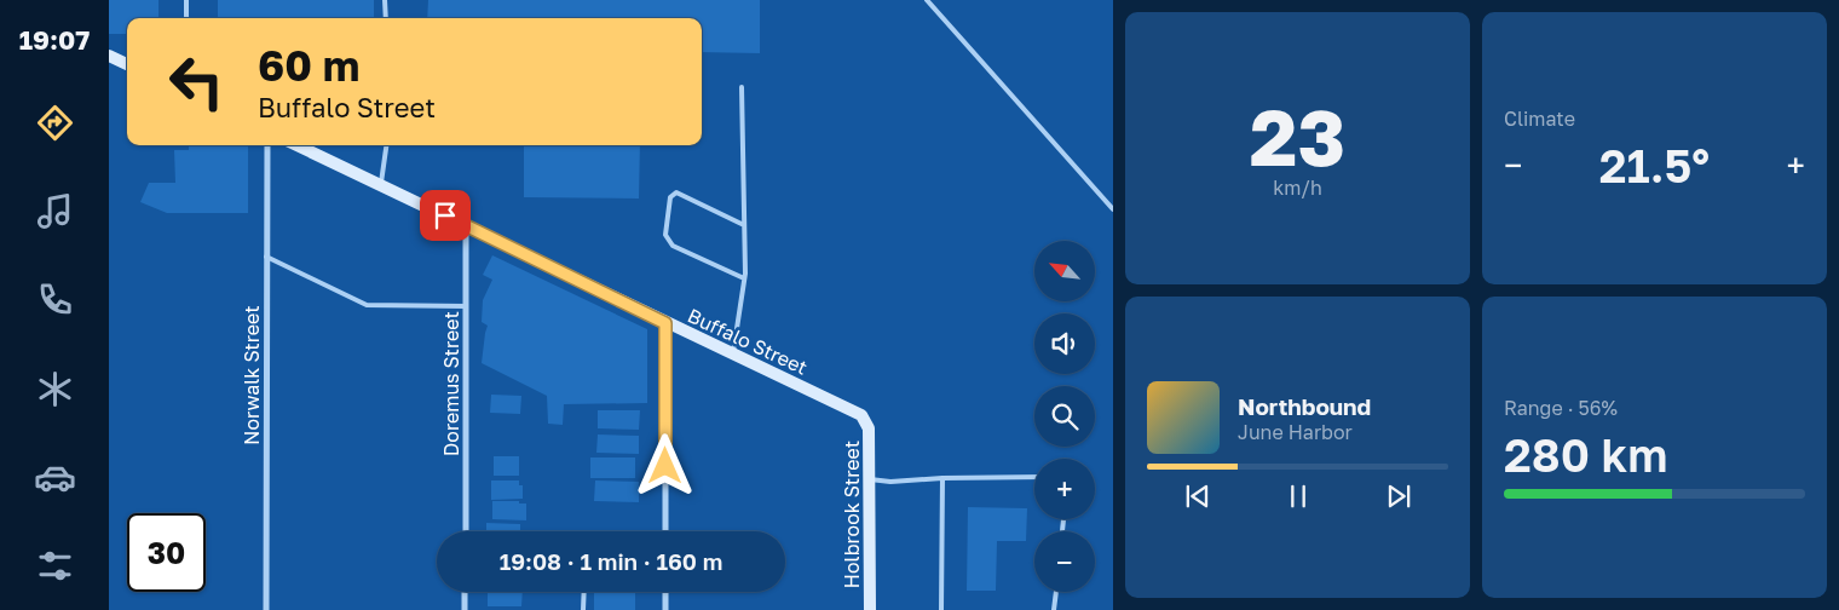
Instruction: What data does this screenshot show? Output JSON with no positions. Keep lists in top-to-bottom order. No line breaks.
{"streets":{"street":["Buffalo Street","Norwalk Street","Doremus Street","Holbrook Street"]},"crossings":[["Buffalo Street","Doremus Street"],["Buffalo Street","Holbrook Street"]],"north":"top left","page":{"tabs":"19:07","tile":[["23","km/h"],"Climate",["Range · 56%","280 km"]],"turn":["60 m","Buffalo Street"],"heat":["−","21.5°","+"],"map_buttons":["+","−"],"song":["Northbound","June Harbor"],"limit":"30","trip":"19:08 · 1 min · 160 m"}}
